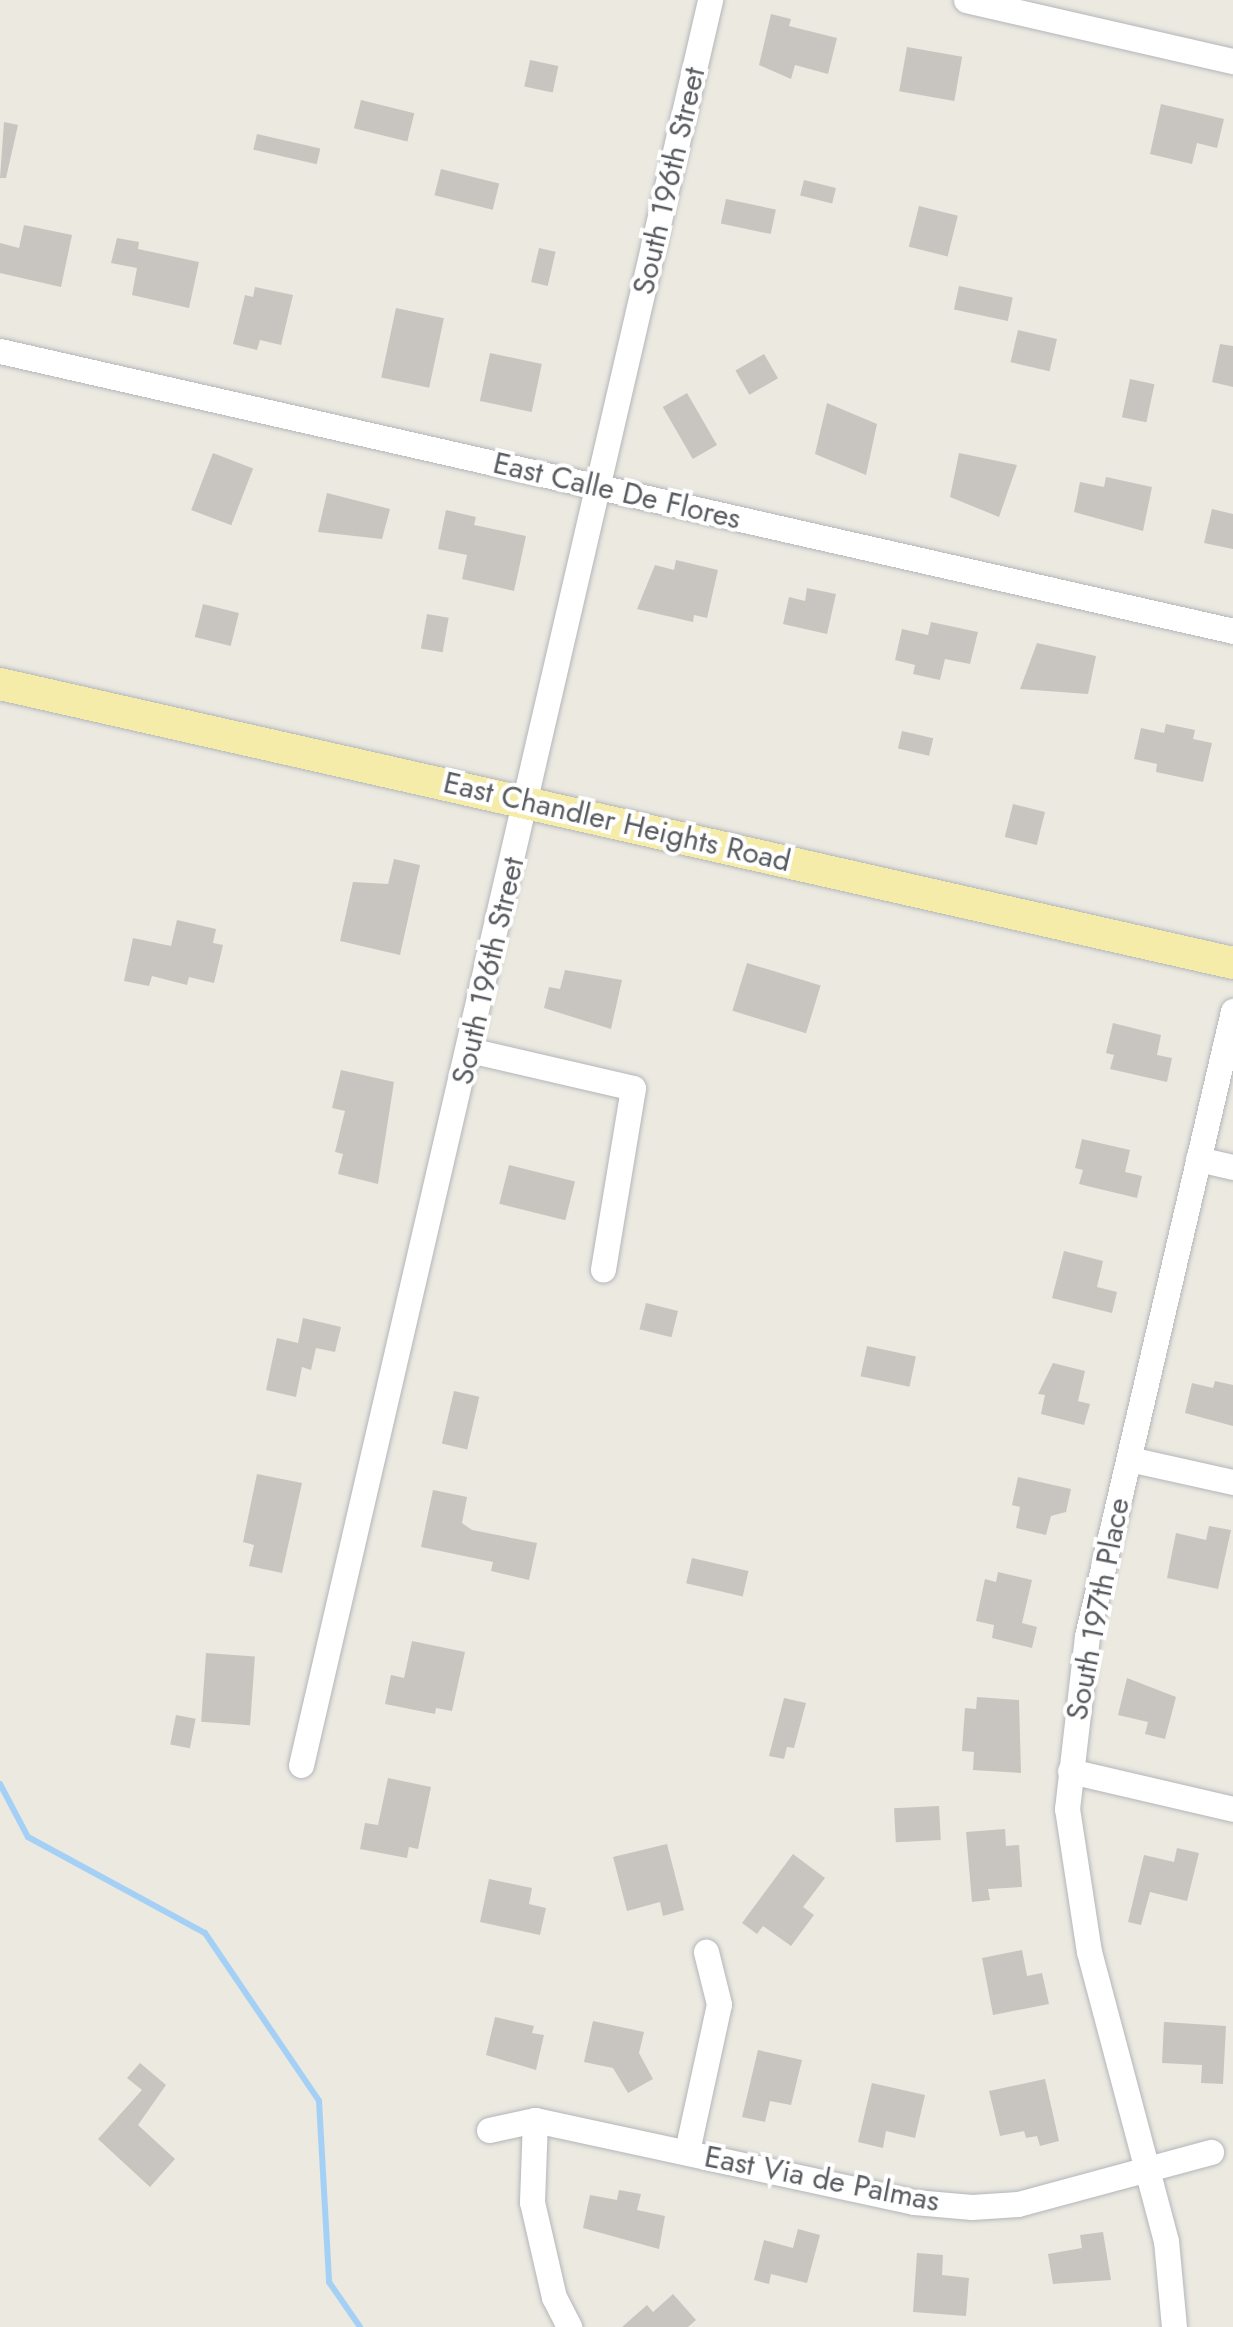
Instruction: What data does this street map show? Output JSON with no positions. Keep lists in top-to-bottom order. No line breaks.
{"streets":{"main road":["East Chandler Heights Road"],"street":["South 196th Street","East Calle De Flores","South 197th Place","East Via de Palmas"]},"crossings":[["South 196th Street","East Calle De Flores"],["South 196th Street","East Chandler Heights Road"],["South 197th Place","East Via de Palmas"]]}
